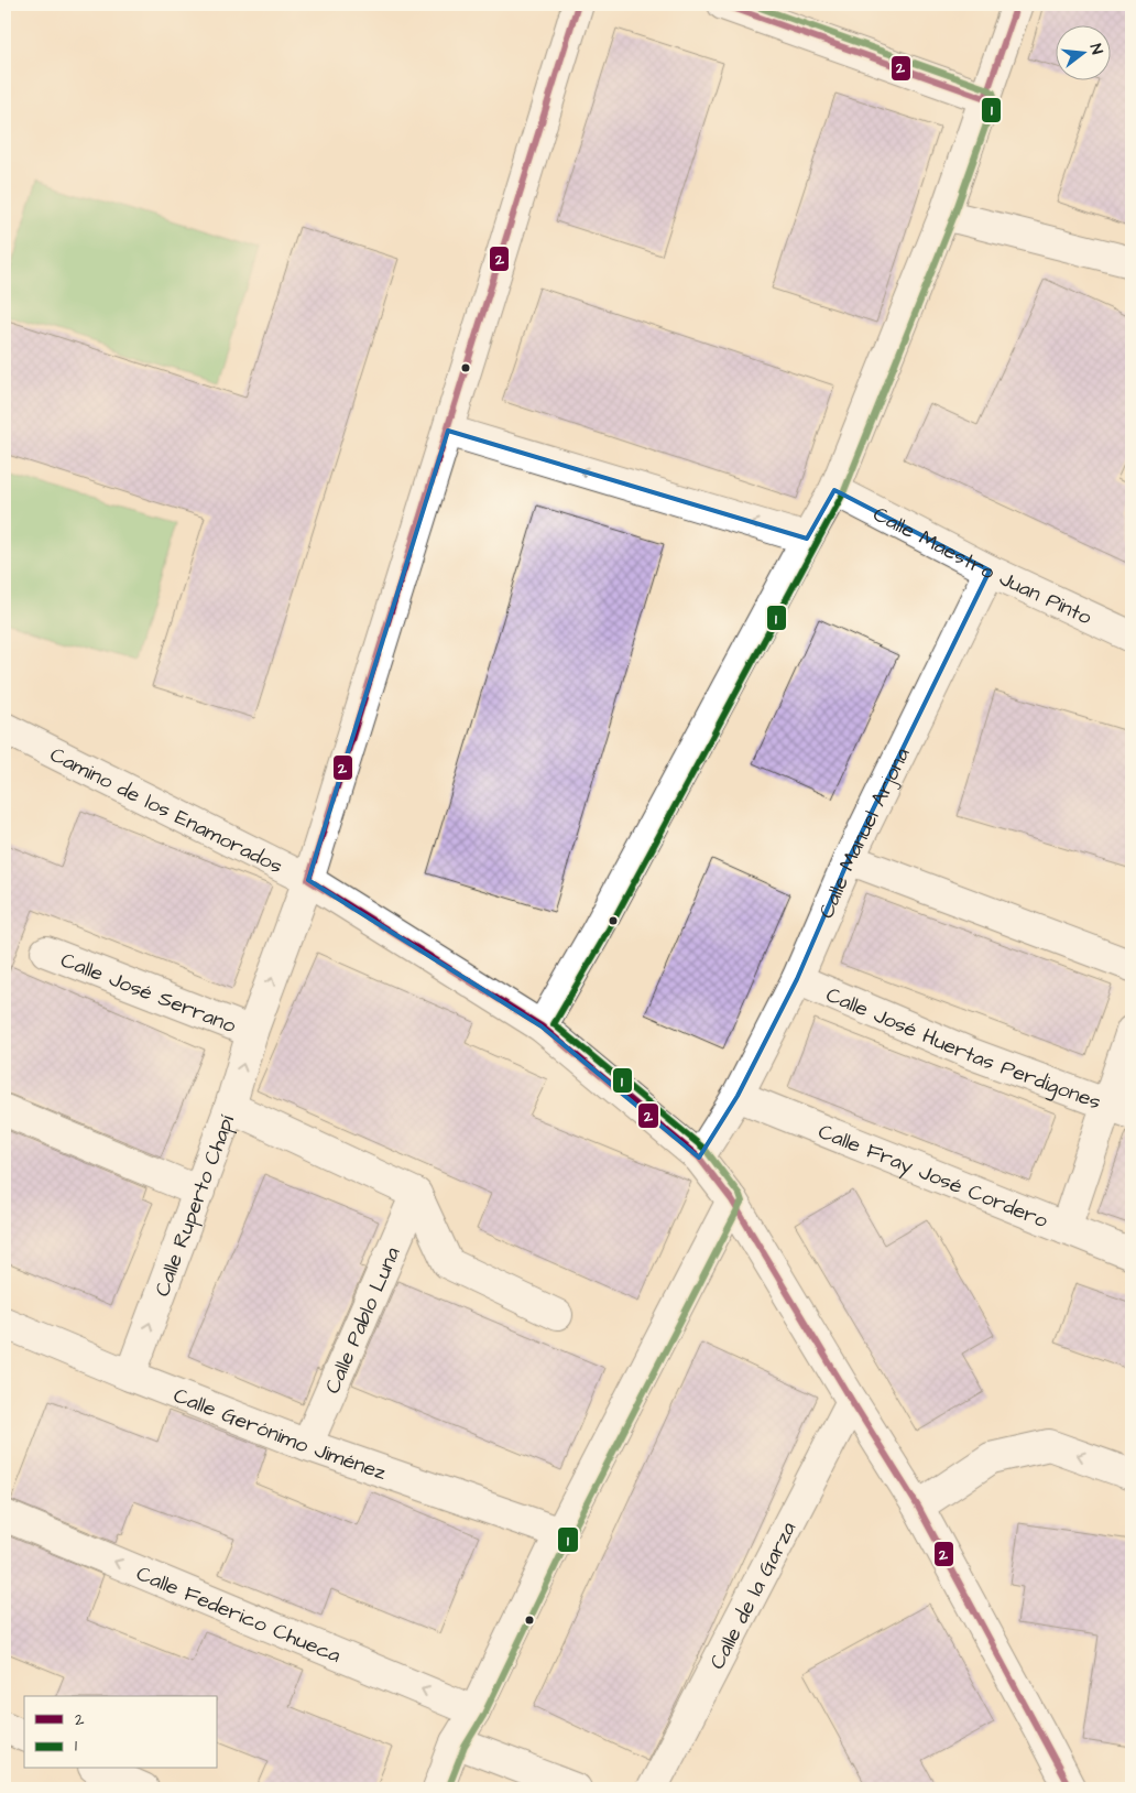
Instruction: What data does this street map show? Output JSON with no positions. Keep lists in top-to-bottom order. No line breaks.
{"streets":{"street":["Calle Maestro Juan Pinto","Camino de los Enamorados","Calle Manuel Arjona","Calle José Serrano","Calle José Huertas Perdigones","Calle Fray José Cordero","Calle Ruperto Chapí","Calle Pablo Luna","Calle Gerónimo Jiménez","Calle de la Garza","Calle Federico Chueca"]},"crossings":[["Calle Maestro Juan Pinto","Calle Manuel Arjona"],["Camino de los Enamorados","Calle Manuel Arjona"],["Camino de los Enamorados","Calle Ruperto Chapí"],["Camino de los Enamorados","Calle de la Garza"],["Calle Manuel Arjona","Calle José Huertas Perdigones"],["Calle Manuel Arjona","Calle Fray José Cordero"],["Calle José Serrano","Calle Ruperto Chapí"],["Calle Ruperto Chapí","Calle Gerónimo Jiménez"],["Calle Pablo Luna","Calle Gerónimo Jiménez"]],"one_way":["Calle Federico Chueca"],"lines":["transit line 2","transit line 1"],"legend":["2","1"],"north":"right"}
